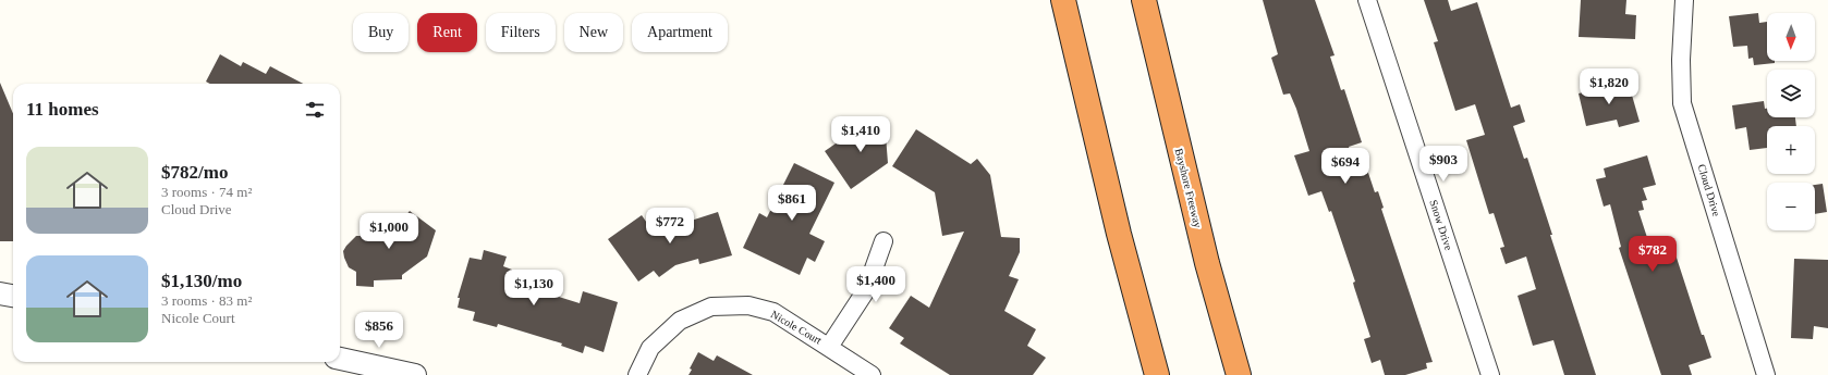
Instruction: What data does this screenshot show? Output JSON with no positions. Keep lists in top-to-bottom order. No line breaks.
{"streets":{"highway":["Bayshore Freeway"],"street":["Cloud Drive","Snow Drive","Nicole Court"]},"north":"bottom","page":{"map_buttons":["+","−"],"chip":["Buy","Rent","Filters","New","Apartment"],"price":["$1,820","$1,410","$903","$694","$861","$772","$1,000","$782","$1,400","$1,130","$856"],"heading":"11 homes","list":[{"name":"$782/mo","note":"3 rooms · 74 m² · Cloud Drive"},{"name":"$1,130/mo","note":"3 rooms · 83 m² · Nicole Court"}]}}
